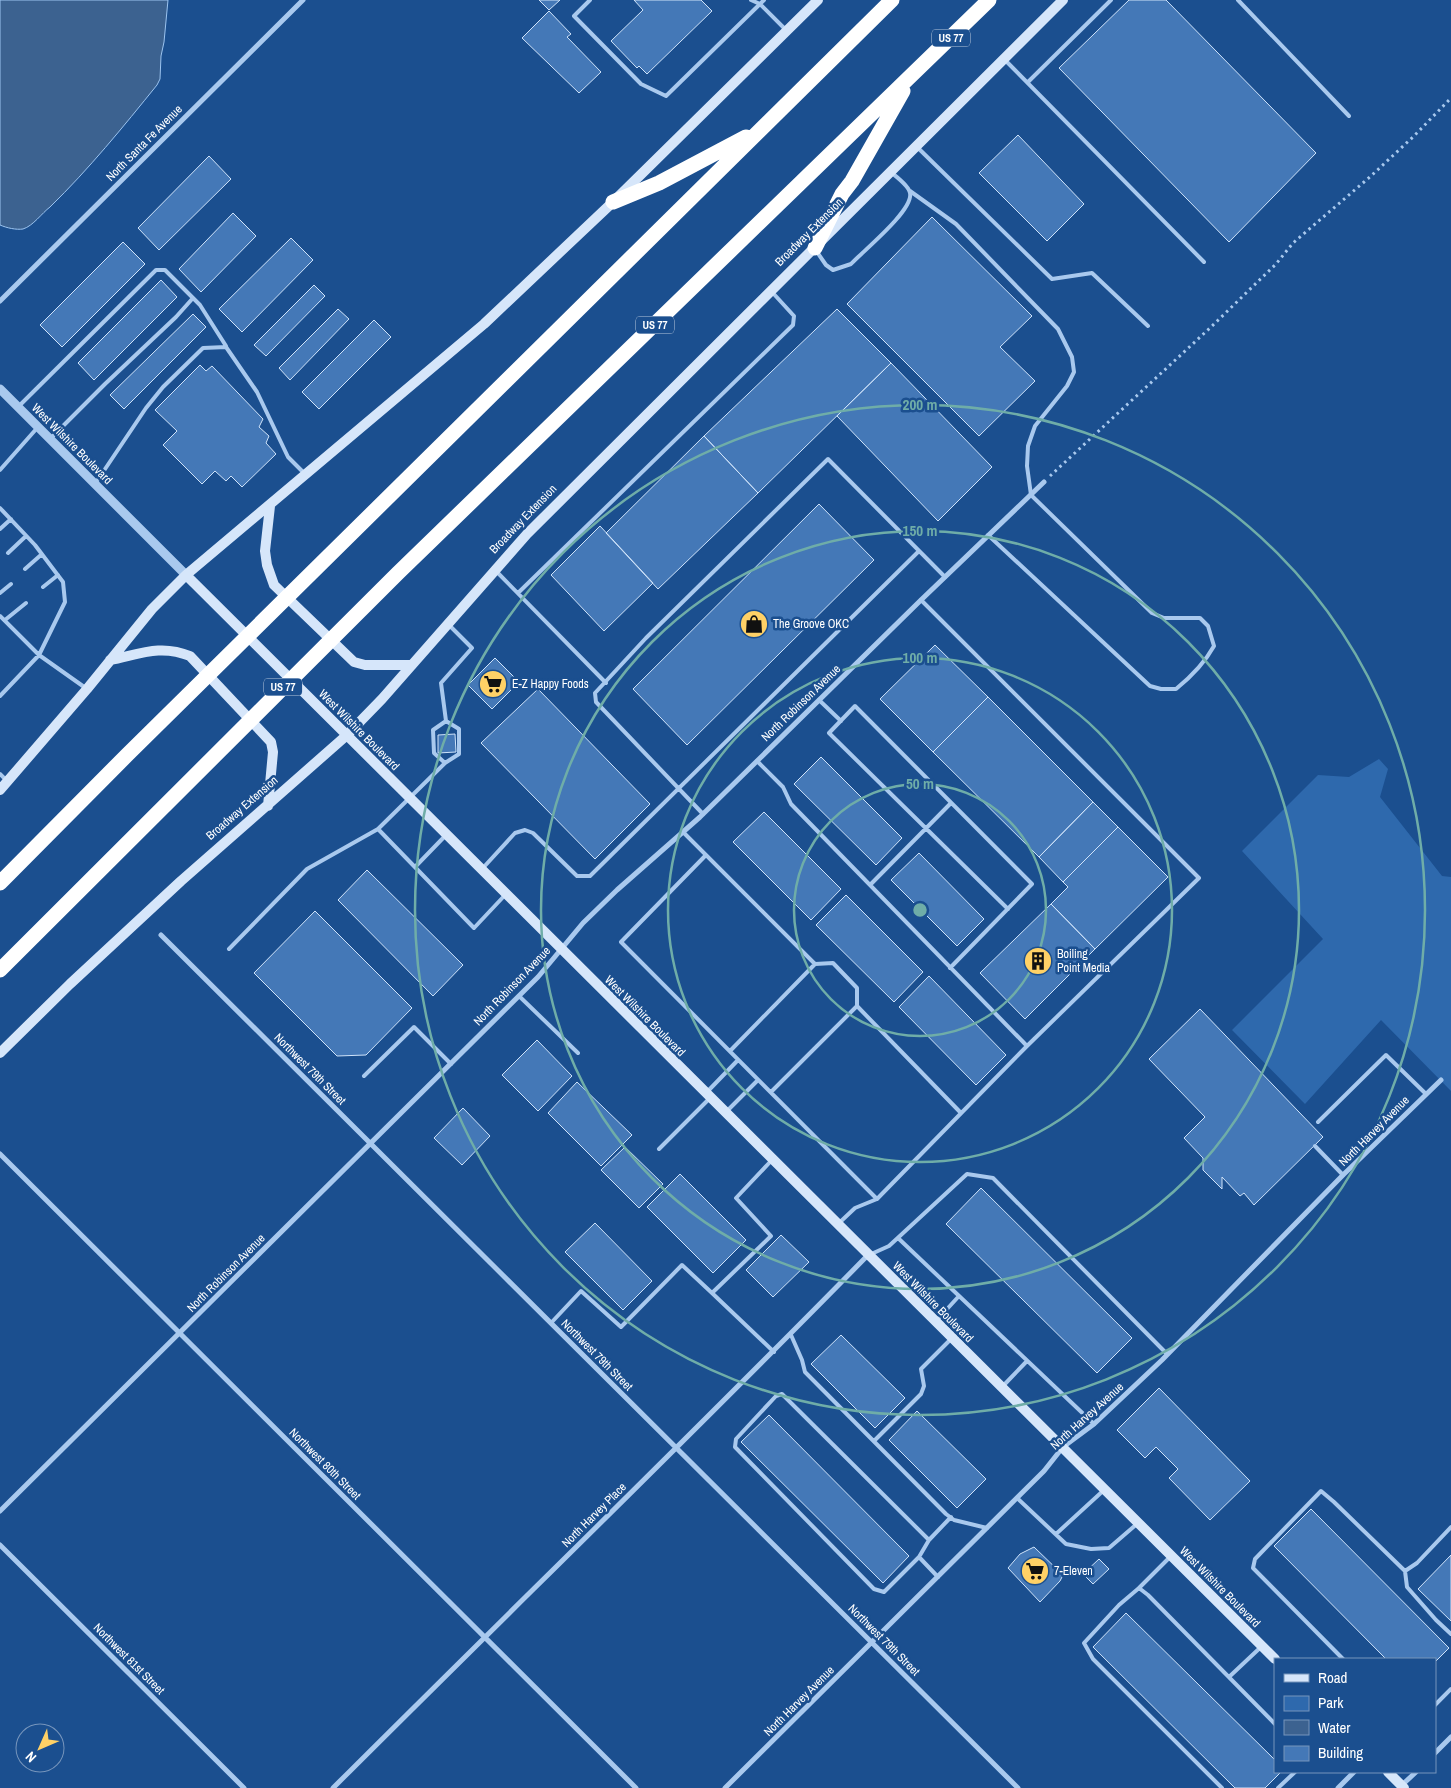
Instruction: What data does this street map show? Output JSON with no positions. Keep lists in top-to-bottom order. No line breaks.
{"streets":{"highway":["US 77"],"main road":["Broadway Extension","West Wilshire Boulevard"],"street":["North Santa Fe Avenue","North Robinson Avenue","Northwest 79th Street","North Harvey Avenue","Northwest 80th Street","North Harvey Place","Northwest 81st Street"]},"crossings":[["Broadway Extension","West Wilshire Boulevard"],["West Wilshire Boulevard","North Robinson Avenue"],["West Wilshire Boulevard","North Harvey Avenue"],["West Wilshire Boulevard","North Harvey Place"],["North Robinson Avenue","Northwest 79th Street"],["North Robinson Avenue","Northwest 80th Street"],["Northwest 79th Street","North Harvey Avenue"],["Northwest 79th Street","North Harvey Place"],["Northwest 80th Street","North Harvey Place"]],"places":{"shop":["The Groove OKC"],"supermarket":["E-Z Happy Foods","7-Eleven"],"building":["Boiling Point Media"]},"legend":["Road","Park","Water","Building"],"north":"bottom left","rings":["200 m","150 m","100 m","50 m"]}
